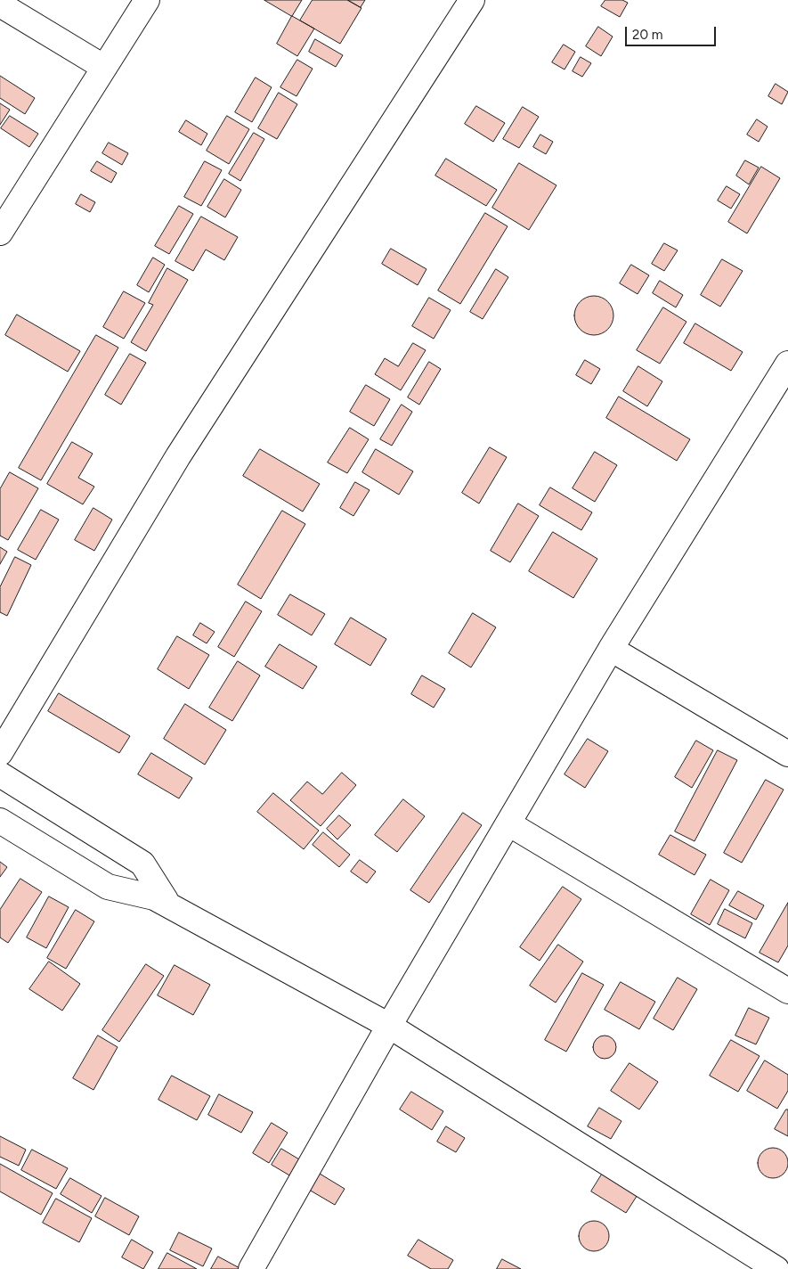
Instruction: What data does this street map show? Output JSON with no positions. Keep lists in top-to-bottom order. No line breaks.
{"scale_bar":"20 m"}
